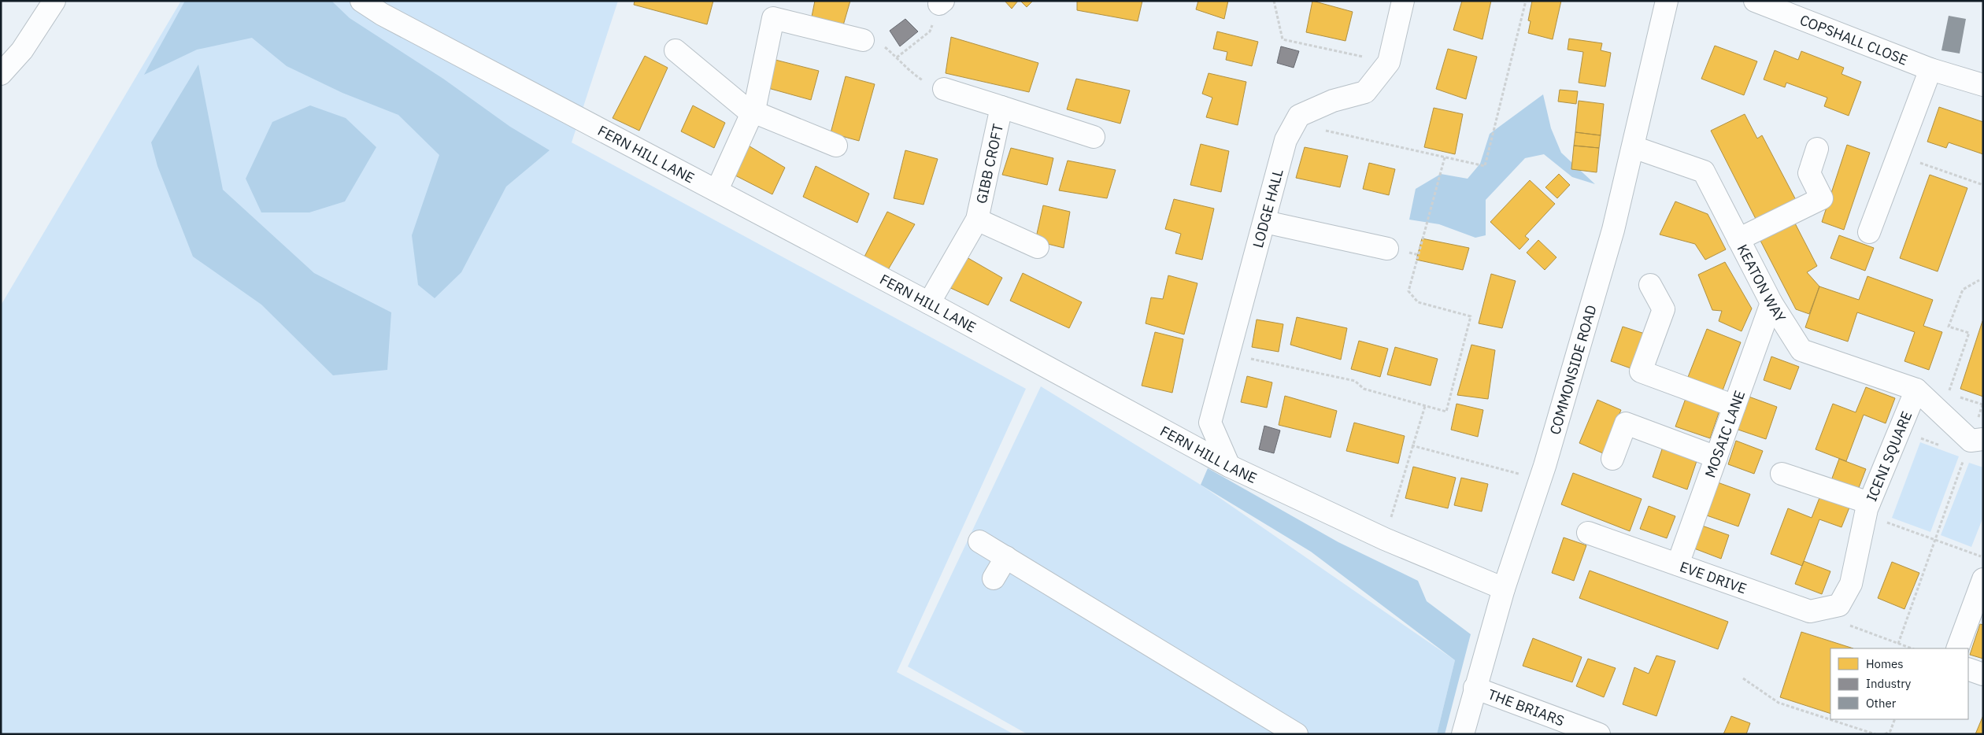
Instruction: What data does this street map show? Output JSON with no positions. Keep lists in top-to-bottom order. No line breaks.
{"streets":{"street":["COPSHALL CLOSE","FERN HILL LANE","GIBB CROFT","LODGE HALL","KEATON WAY","COMMONSIDE ROAD","MOSAIC LANE","ICENI SQUARE","EVE DRIVE","THE BRIARS"]},"crossings":[["FERN HILL LANE","GIBB CROFT"],["FERN HILL LANE","LODGE HALL"],["FERN HILL LANE","COMMONSIDE ROAD"],["KEATON WAY","COMMONSIDE ROAD"],["KEATON WAY","MOSAIC LANE"],["KEATON WAY","ICENI SQUARE"],["COMMONSIDE ROAD","THE BRIARS"],["MOSAIC LANE","EVE DRIVE"],["ICENI SQUARE","EVE DRIVE"]],"legend":["Homes","Industry","Other"]}
